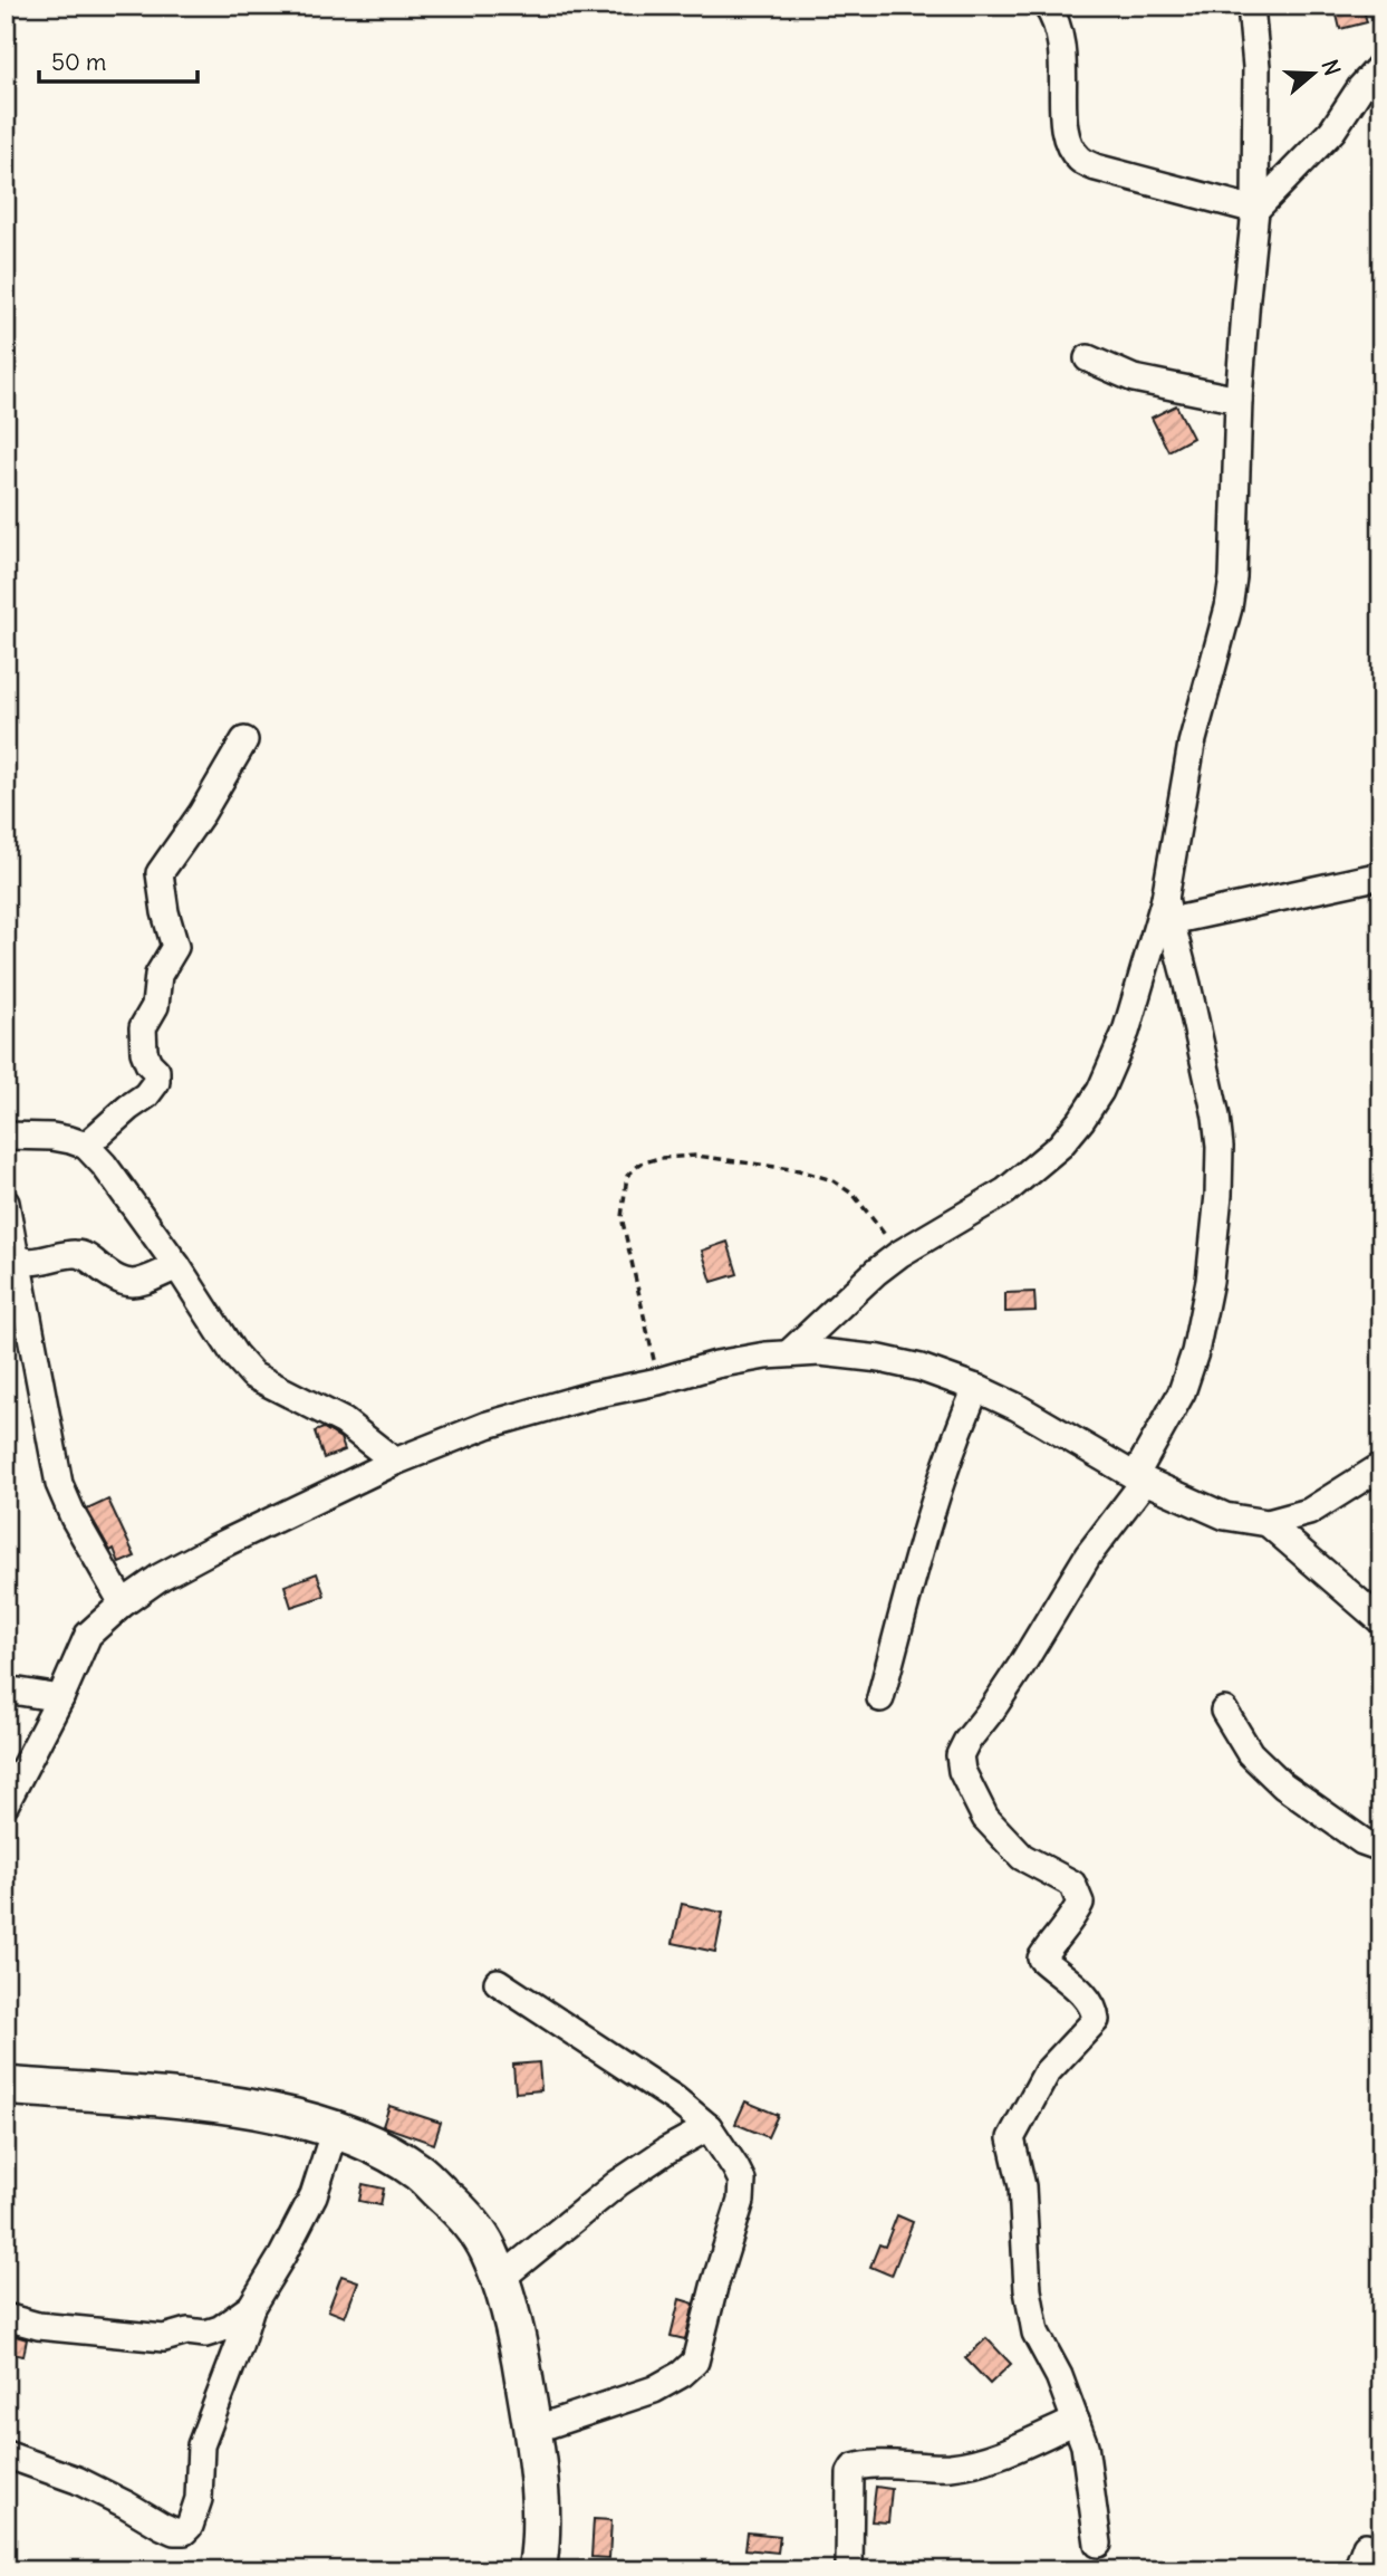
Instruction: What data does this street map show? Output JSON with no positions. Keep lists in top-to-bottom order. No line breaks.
{"scale_bar":"50 m","north":"right"}
